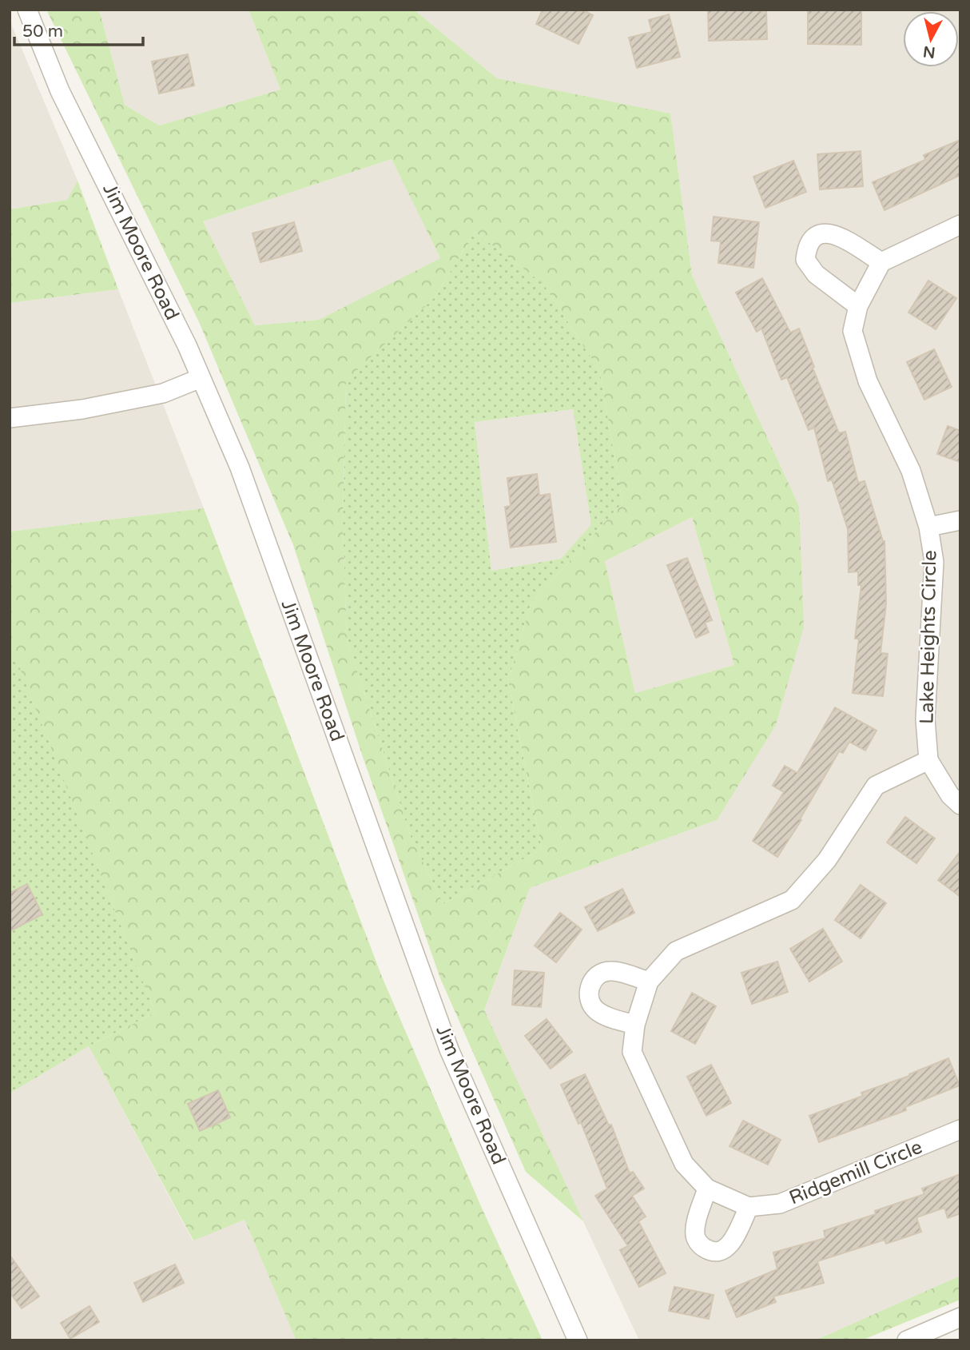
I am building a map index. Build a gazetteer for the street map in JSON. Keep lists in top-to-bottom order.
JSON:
{
  "streets": {
    "street": ["Jim Moore Road", "Lake Heights Circle", "Ridgemill Circle"]
  },
  "crossings": [
    ["Lake Heights Circle", "Ridgemill Circle"]
  ],
  "scale_bar": "50 m",
  "north": "bottom"
}
